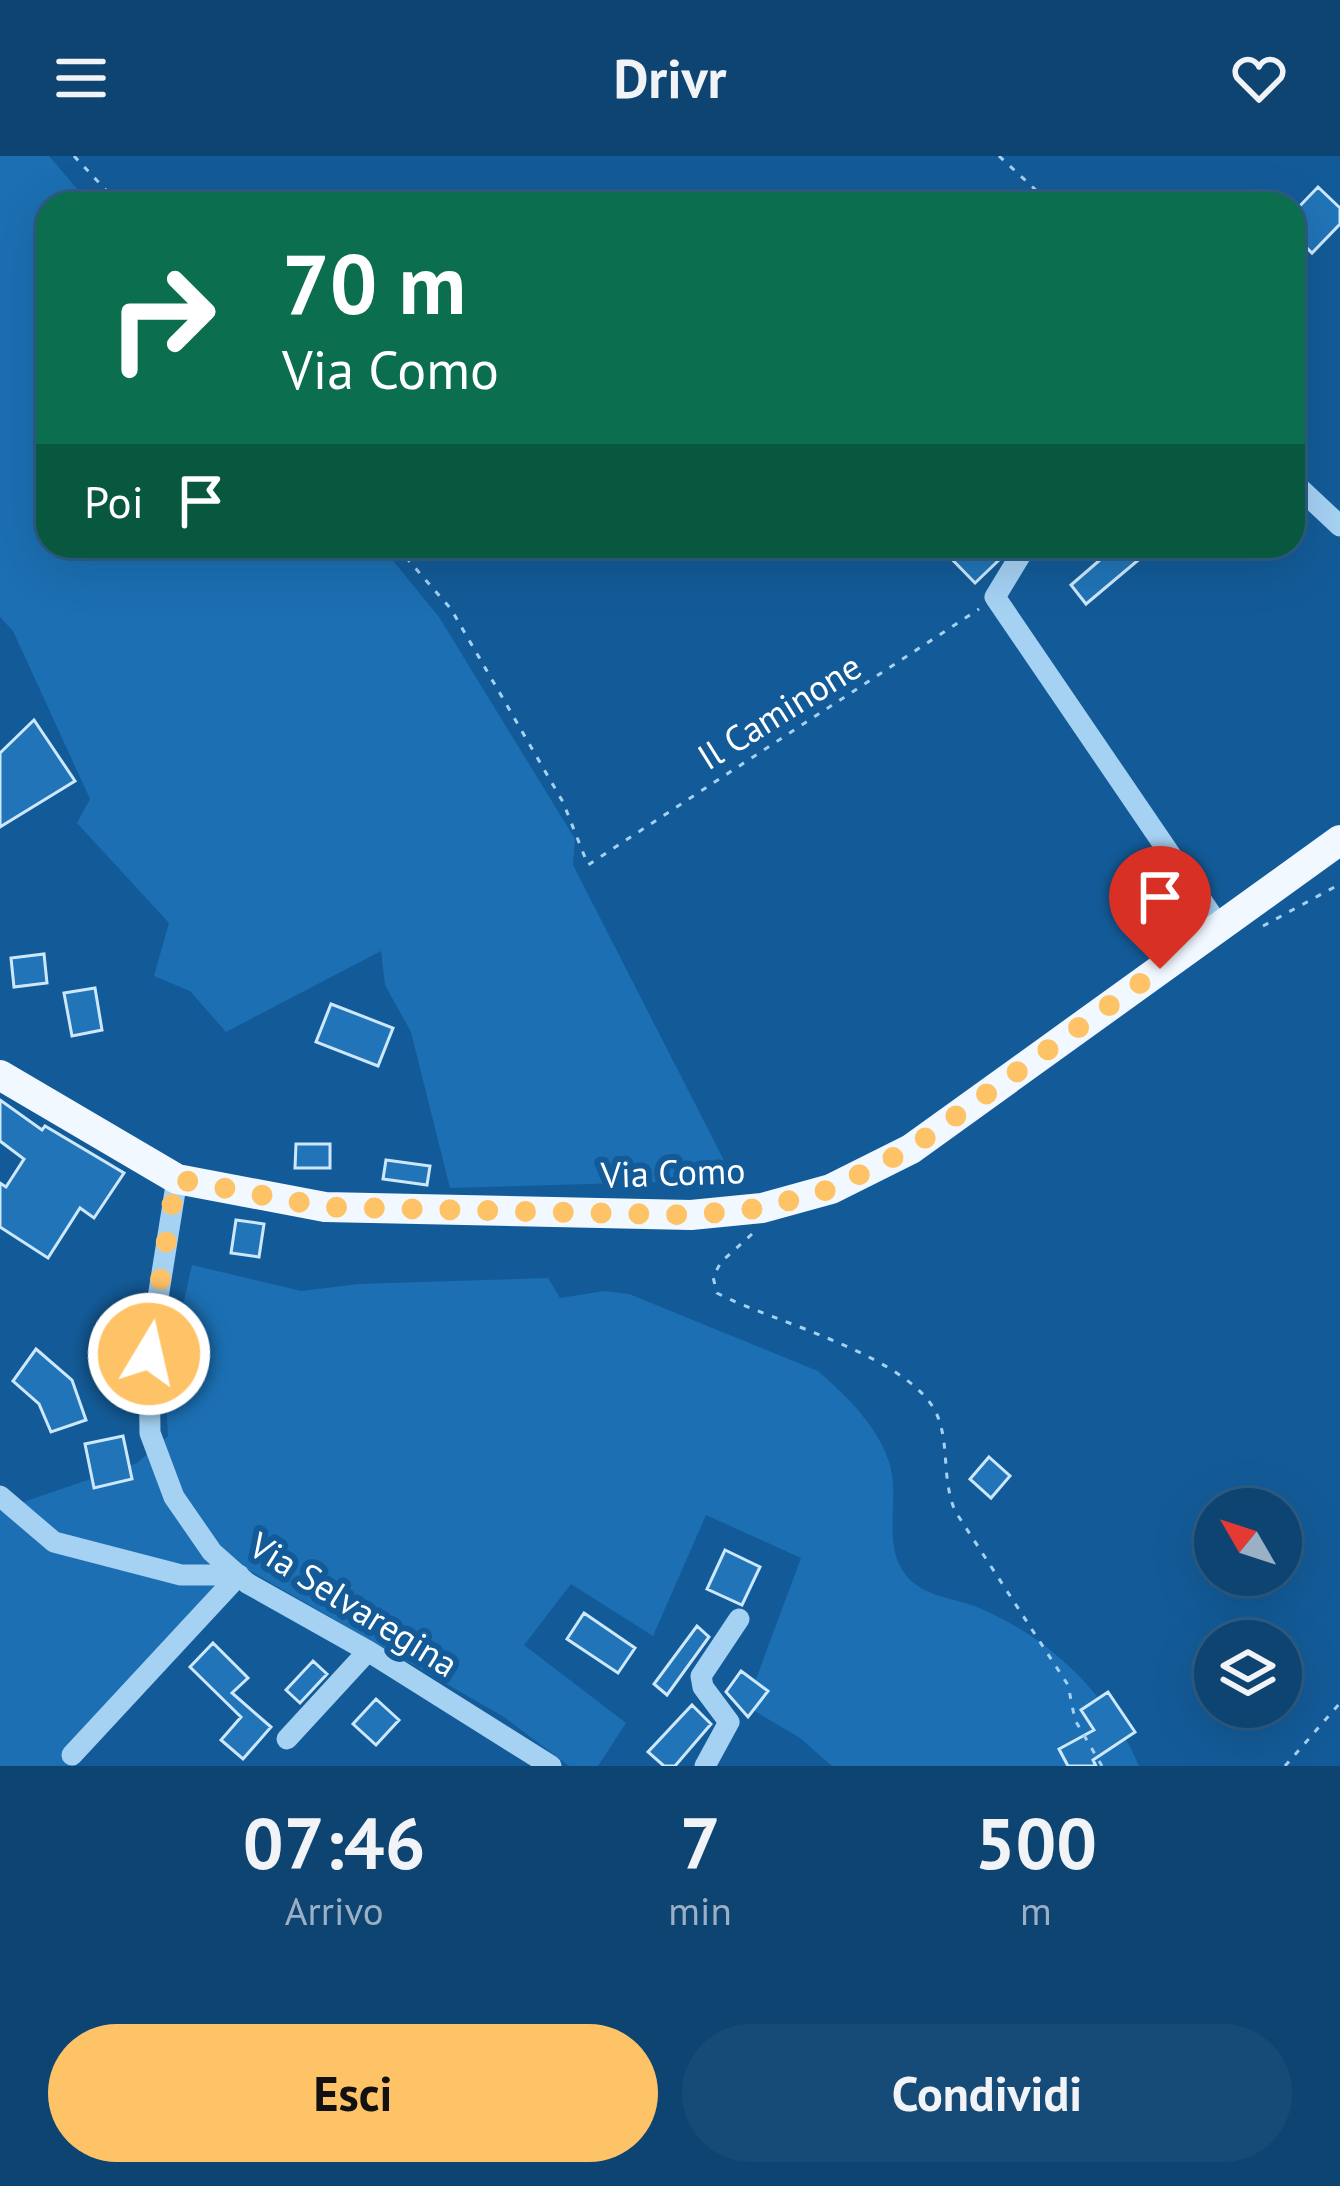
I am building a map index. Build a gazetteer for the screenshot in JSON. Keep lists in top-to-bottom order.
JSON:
{
  "streets": {
    "main road": ["Via Como"],
    "street": ["Via Selvaregina"],
    "path": ["Il Caminone"]
  },
  "crossings": [
    ["Via Como", "Via Selvaregina"]
  ],
  "north": "top left",
  "page": {
    "header": "Drivr",
    "turn": ["70 m", "Via Como"],
    "then": "Poi",
    "eta": [
      "07:46",
      "Arrivo",
      "7",
      "min",
      "500",
      "m"
    ],
    "buttons": ["Esci", "Condividi"]
  }
}
